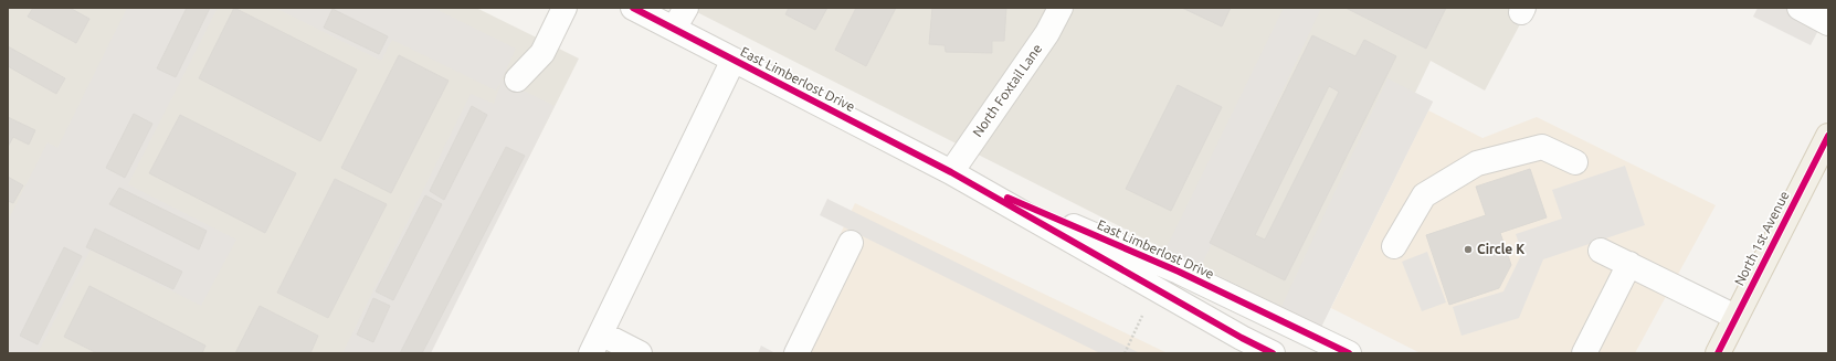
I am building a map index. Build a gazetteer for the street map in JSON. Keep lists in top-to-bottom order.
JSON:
{
  "streets": {
    "main road": ["North 1st Avenue"],
    "street": ["East Limberlost Drive", "North Foxtail Lane"]
  },
  "crossings": [
    ["East Limberlost Drive", "North Foxtail Lane"]
  ],
  "places": ["Circle K"]
}
